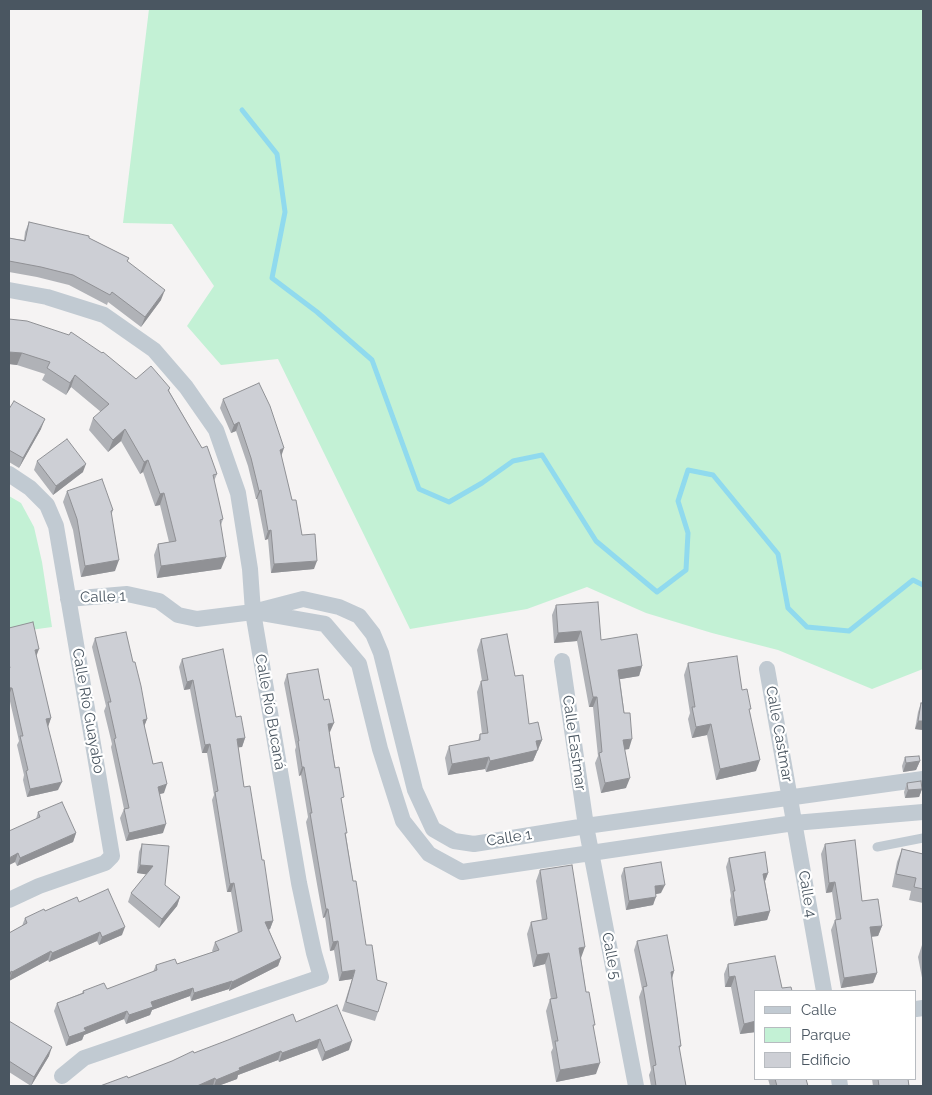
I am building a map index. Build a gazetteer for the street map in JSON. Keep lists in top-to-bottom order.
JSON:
{
  "streets": {
    "street": [
      "Calle 1",
      "Calle Río Guayabo",
      "Calle Río Bucaná",
      "Calle Castmar",
      "Calle Eastmar",
      "Calle 4",
      "Calle 5"
    ]
  },
  "crossings": [
    ["Calle 1", "Calle Río Guayabo"],
    ["Calle 1", "Calle Río Bucaná"],
    ["Calle 1", "Calle Castmar"],
    ["Calle 1", "Calle Eastmar"],
    ["Calle 1", "Calle 4"],
    ["Calle 1", "Calle 5"],
    ["Calle Castmar", "Calle 4"],
    ["Calle Eastmar", "Calle 5"]
  ],
  "legend": ["Calle", "Parque", "Edificio"]
}
